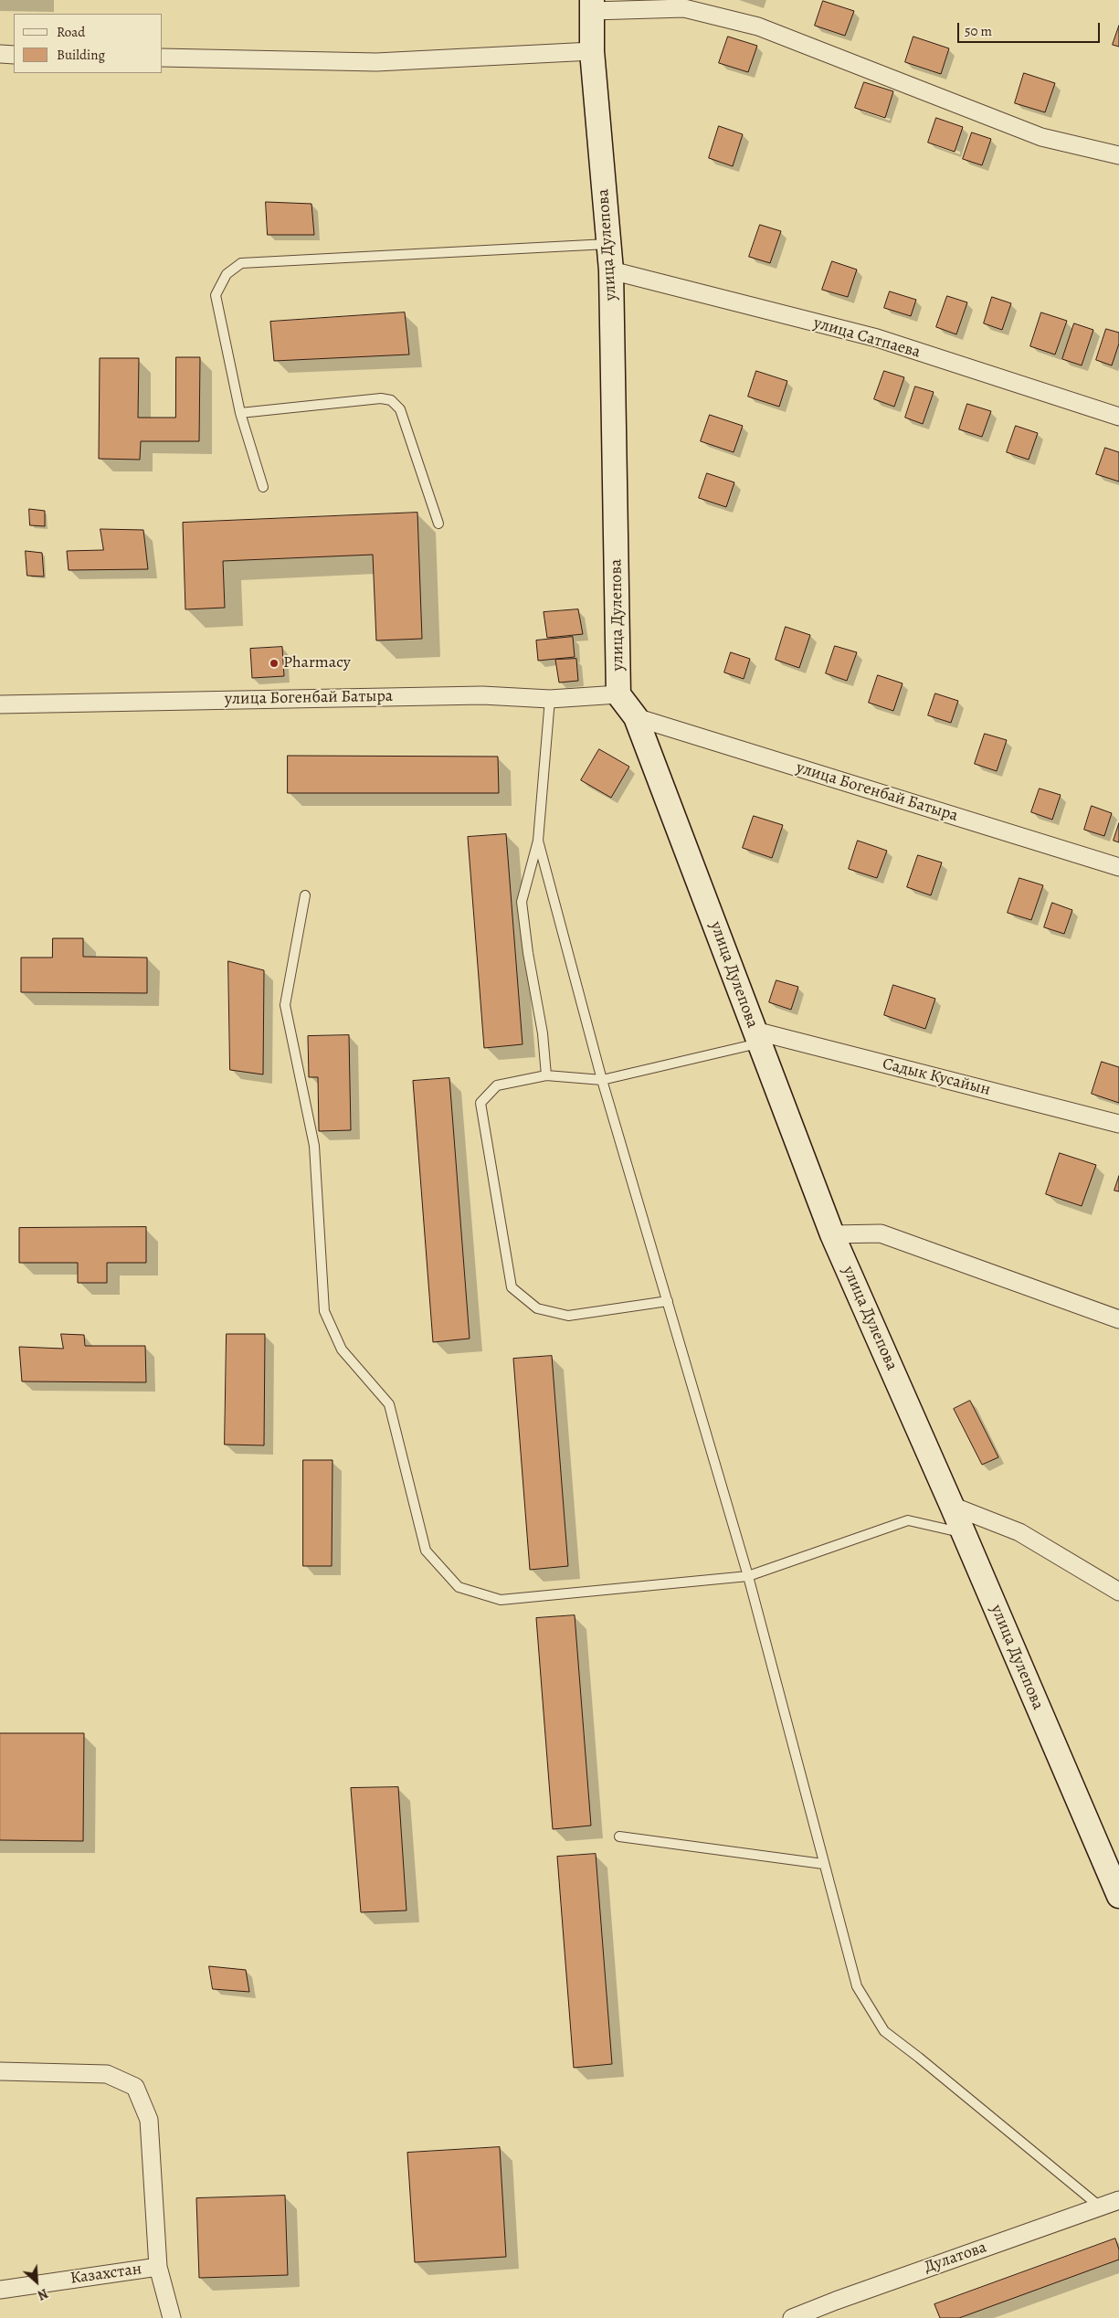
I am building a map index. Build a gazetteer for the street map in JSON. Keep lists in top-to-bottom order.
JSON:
{
  "streets": {
    "street": [
      "улица Дулепова",
      "улица Сатпаева",
      "улица Богенбай Батыра",
      "Садык Кусайын",
      "Дулатова",
      "Казахстан"
    ]
  },
  "crossings": [
    ["улица Дулепова", "улица Сатпаева"],
    ["улица Дулепова", "улица Богенбай Батыра"],
    ["улица Дулепова", "Садык Кусайын"]
  ],
  "places": ["Pharmacy"],
  "legend": ["Road", "Building"],
  "scale_bar": "50 m",
  "north": "bottom right"
}
